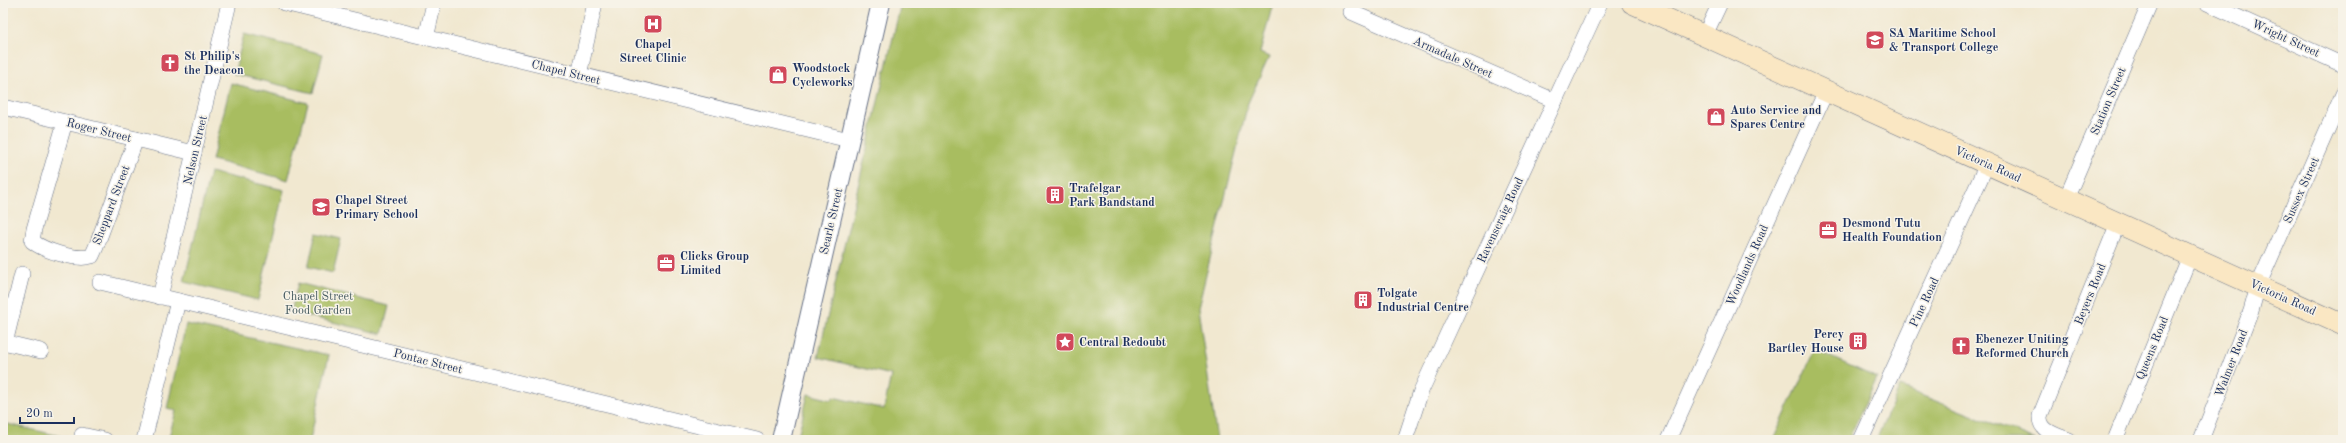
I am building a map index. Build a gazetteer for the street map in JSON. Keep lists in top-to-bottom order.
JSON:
{
  "streets": {
    "main road": ["Victoria Road"],
    "street": [
      "Wright Street",
      "Armadale Street",
      "Chapel Street",
      "Station Street",
      "Roger Street",
      "Nelson Street",
      "Sussex Street",
      "Sheppard Street",
      "Ravenscraig Road",
      "Searle Street",
      "Woodlands Road",
      "Beyers Road",
      "Pine Road",
      "Queens Road",
      "Pontac Street",
      "Walmer Road"
    ]
  },
  "crossings": [
    ["Armadale Street", "Ravenscraig Road"],
    ["Chapel Street", "Searle Street"],
    ["Station Street", "Victoria Road"],
    ["Roger Street", "Nelson Street"],
    ["Roger Street", "Sheppard Street"],
    ["Nelson Street", "Pontac Street"],
    ["Victoria Road", "Sussex Street"],
    ["Victoria Road", "Woodlands Road"],
    ["Victoria Road", "Beyers Road"],
    ["Victoria Road", "Pine Road"],
    ["Victoria Road", "Queens Road"],
    ["Victoria Road", "Walmer Road"],
    ["Sussex Street", "Walmer Road"]
  ],
  "parks": ["Chapel Street Food Garden"],
  "places": {
    "hospital": ["Chapel Street Clinic"],
    "school or university": ["SA Maritime School & Transport College", "Chapel Street Primary School"],
    "church": ["St Philip's the Deacon", "Ebenezer Uniting Reformed Church"],
    "shop": ["Woodstock Cycleworks", "Auto Service and Spares Centre"],
    "building": ["Trafelgar Park Bandstand", "Tolgate Industrial Centre", "Percy Bartley House"],
    "office": ["Desmond Tutu Health Foundation", "Clicks Group Limited"],
    "place": ["Central Redoubt"]
  },
  "scale_bar": "20 m"
}
